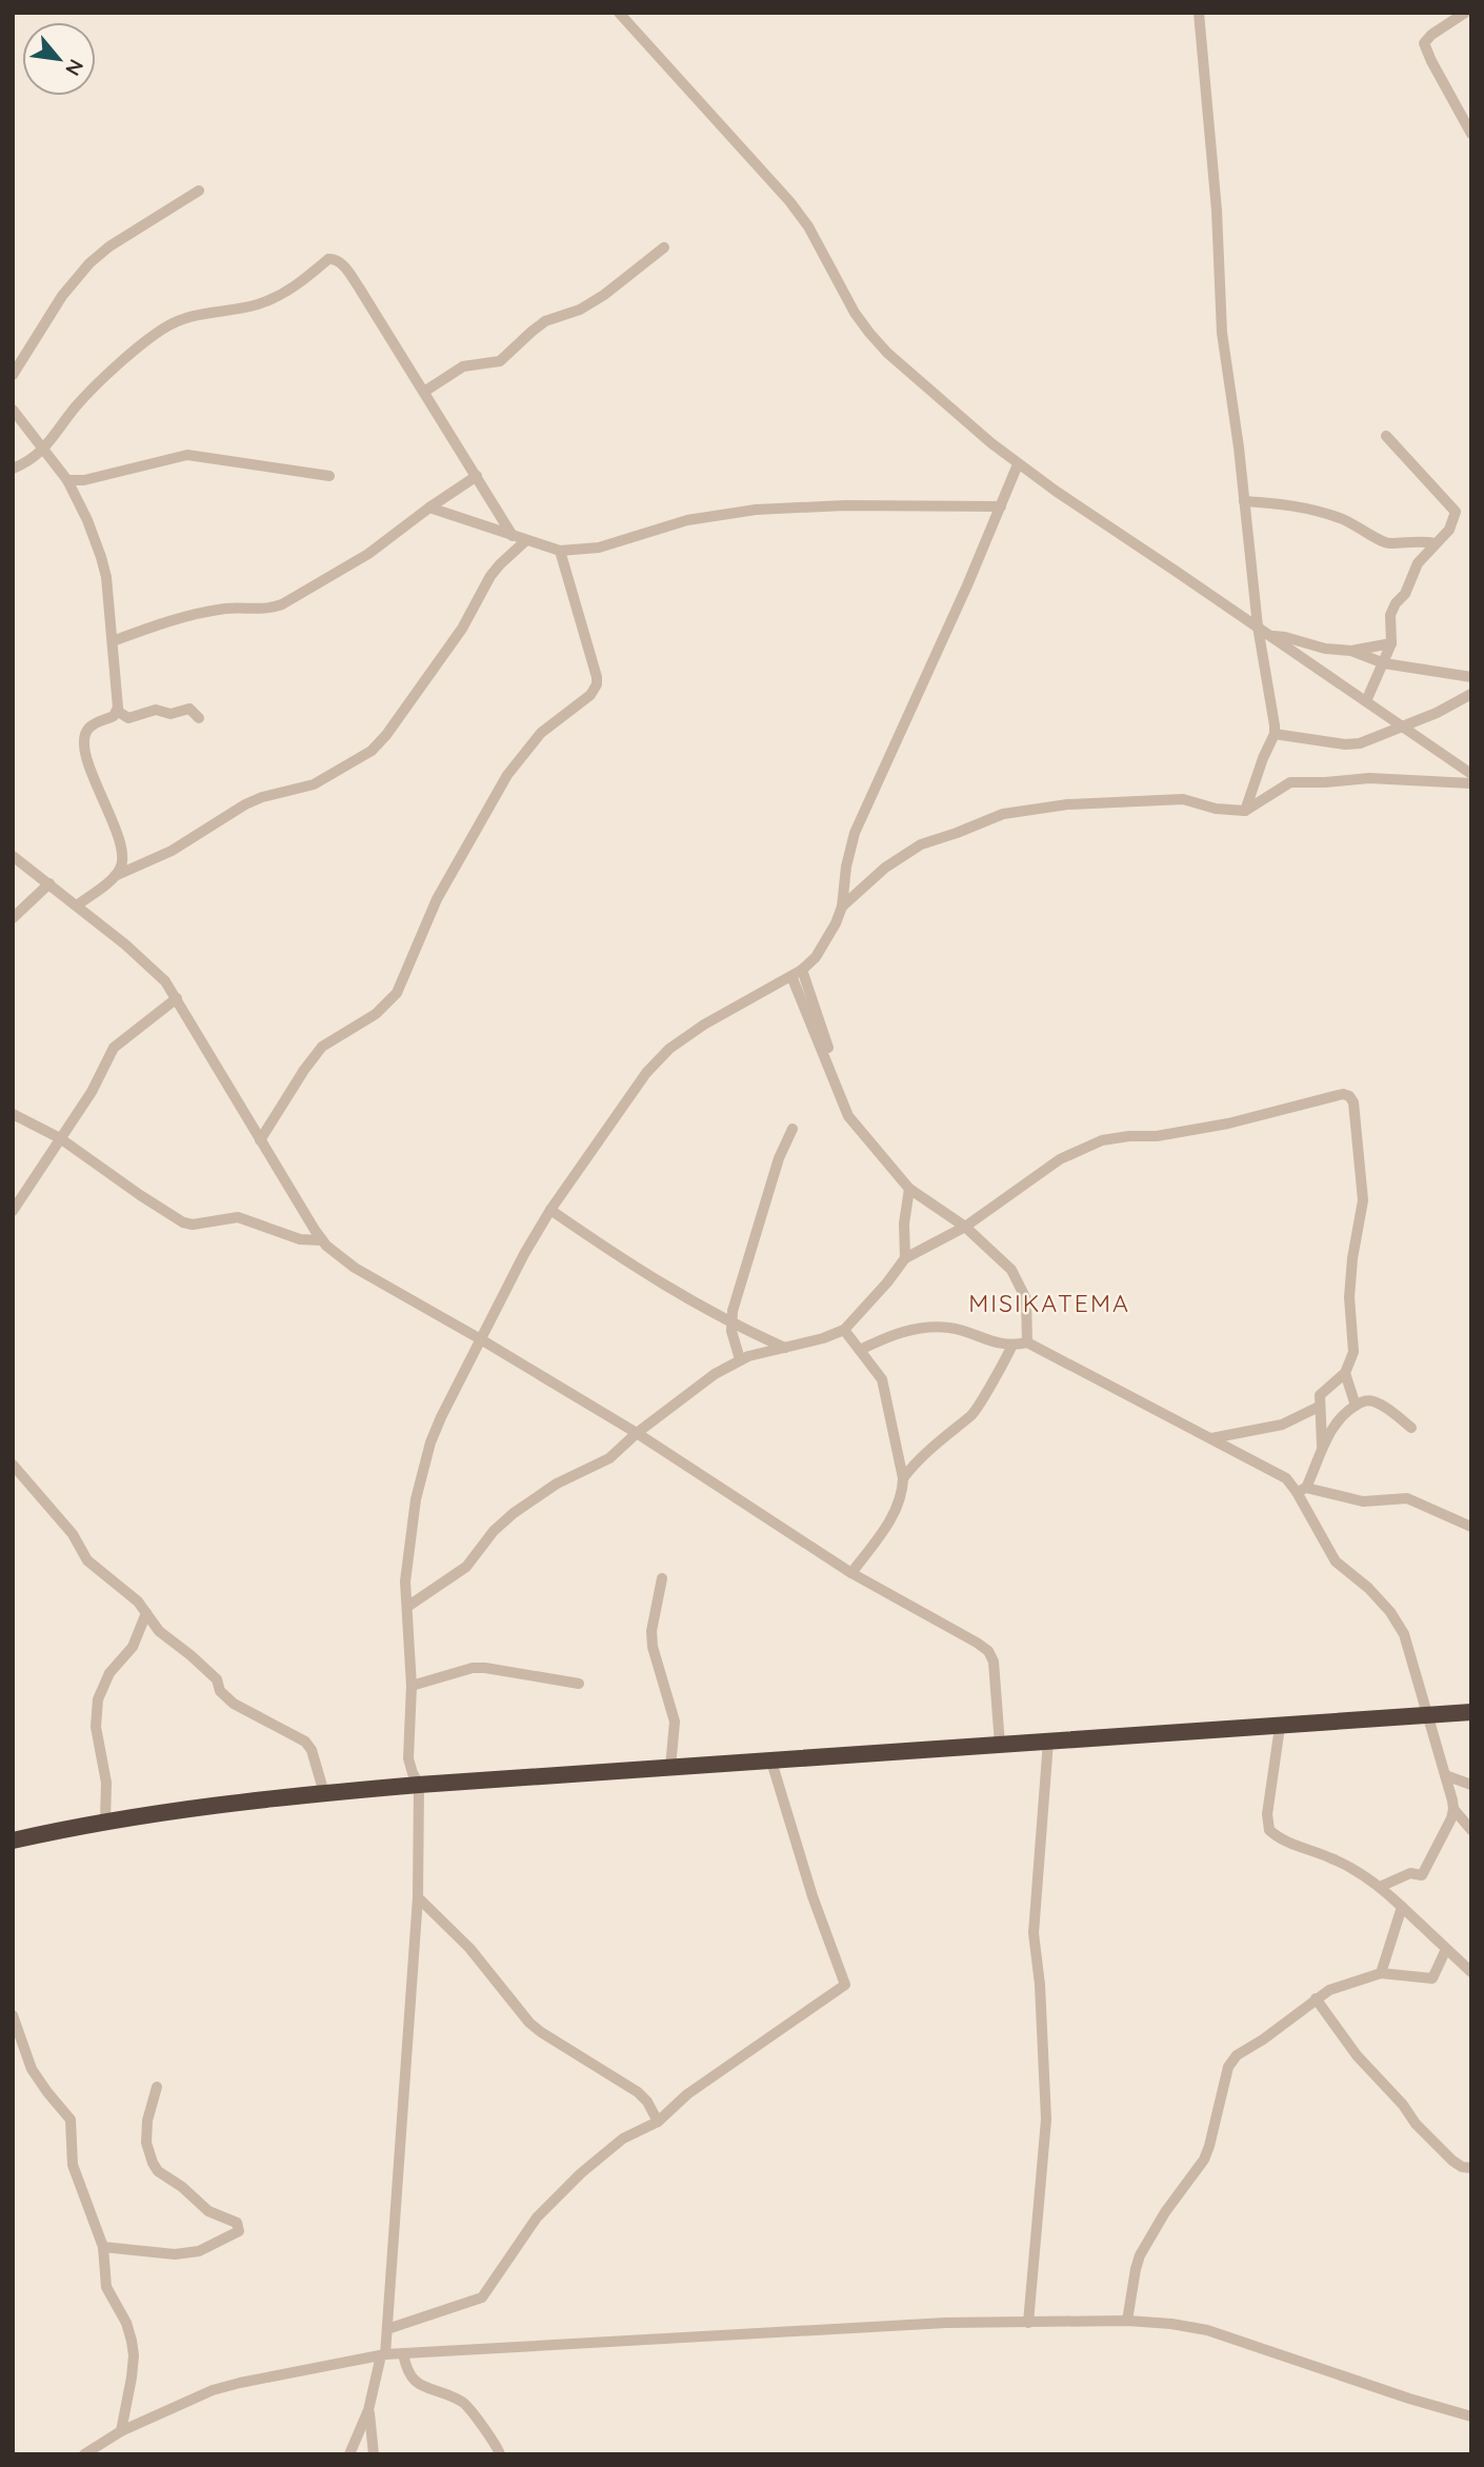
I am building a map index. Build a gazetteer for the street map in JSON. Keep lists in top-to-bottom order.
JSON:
{
  "districts": ["MISIKATEMA"],
  "north": "bottom right"
}
